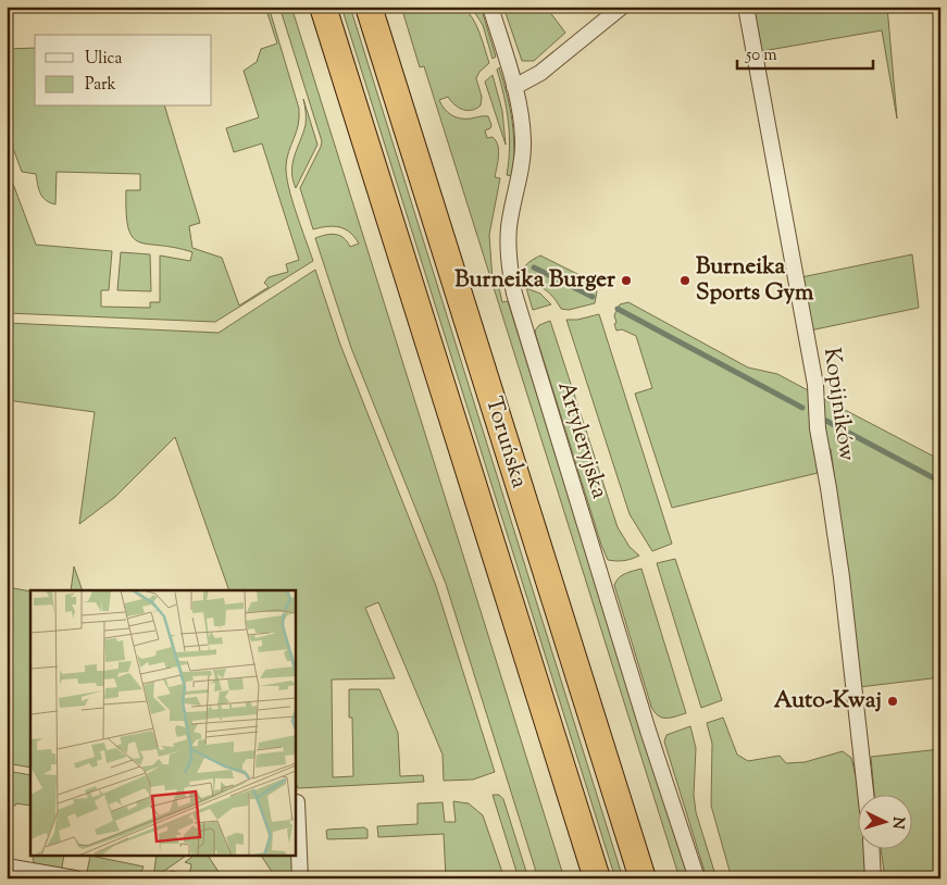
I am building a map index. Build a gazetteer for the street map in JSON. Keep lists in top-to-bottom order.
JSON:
{
  "streets": {
    "highway": ["Toruńska"],
    "street": ["Kopijników", "Artyleryjska"]
  },
  "places": ["Burneika Burger", "Burneika Sports Gym", "Auto-Kwaj"],
  "legend": ["Ulica", "Park"],
  "scale_bar": "50 m",
  "north": "right"
}
